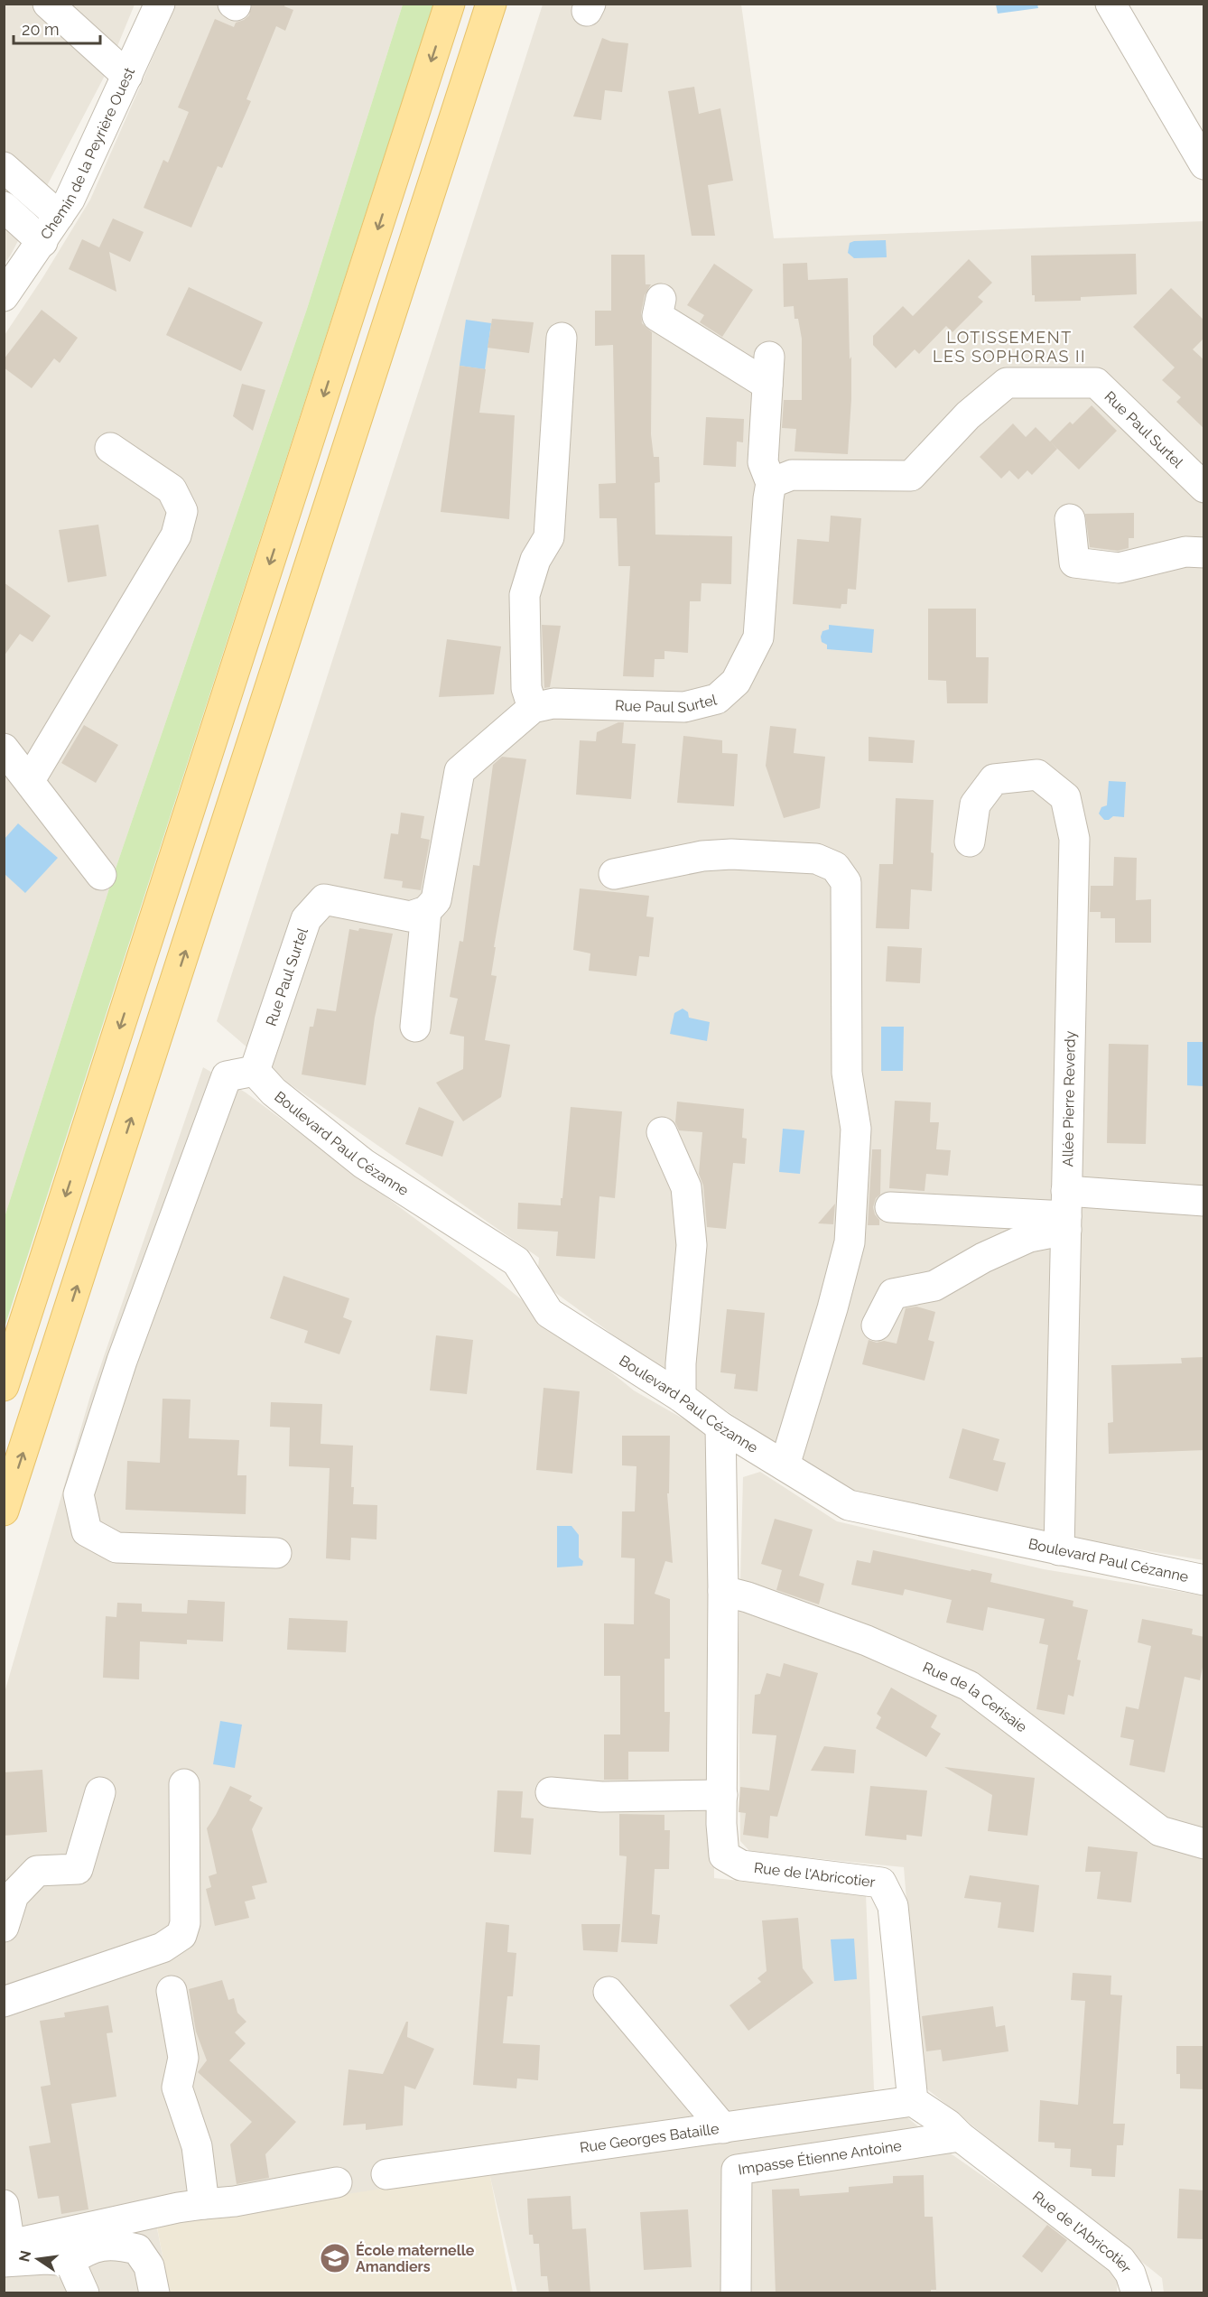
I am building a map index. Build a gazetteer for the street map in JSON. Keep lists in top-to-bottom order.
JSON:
{
  "streets": {
    "street": [
      "Chemin de la Peyrière Ouest",
      "Rue Paul Surtel",
      "Allée Pierre Reverdy",
      "Boulevard Paul Cézanne",
      "Rue de la Cerisaie",
      "Rue de l'Abricotier",
      "Rue Georges Bataille",
      "Impasse Étienne Antoine"
    ]
  },
  "crossings": [
    ["Rue Paul Surtel", "Boulevard Paul Cézanne"],
    ["Allée Pierre Reverdy", "Boulevard Paul Cézanne"],
    ["Boulevard Paul Cézanne", "Rue de l'Abricotier"],
    ["Rue de la Cerisaie", "Rue de l'Abricotier"],
    ["Rue de l'Abricotier", "Rue Georges Bataille"],
    ["Rue de l'Abricotier", "Impasse Étienne Antoine"]
  ],
  "districts": ["LOTISSEMENT LES SOPHORAS II"],
  "places": {
    "school or university": ["École maternelle Amandiers"]
  },
  "scale_bar": "20 m",
  "north": "left"
}
